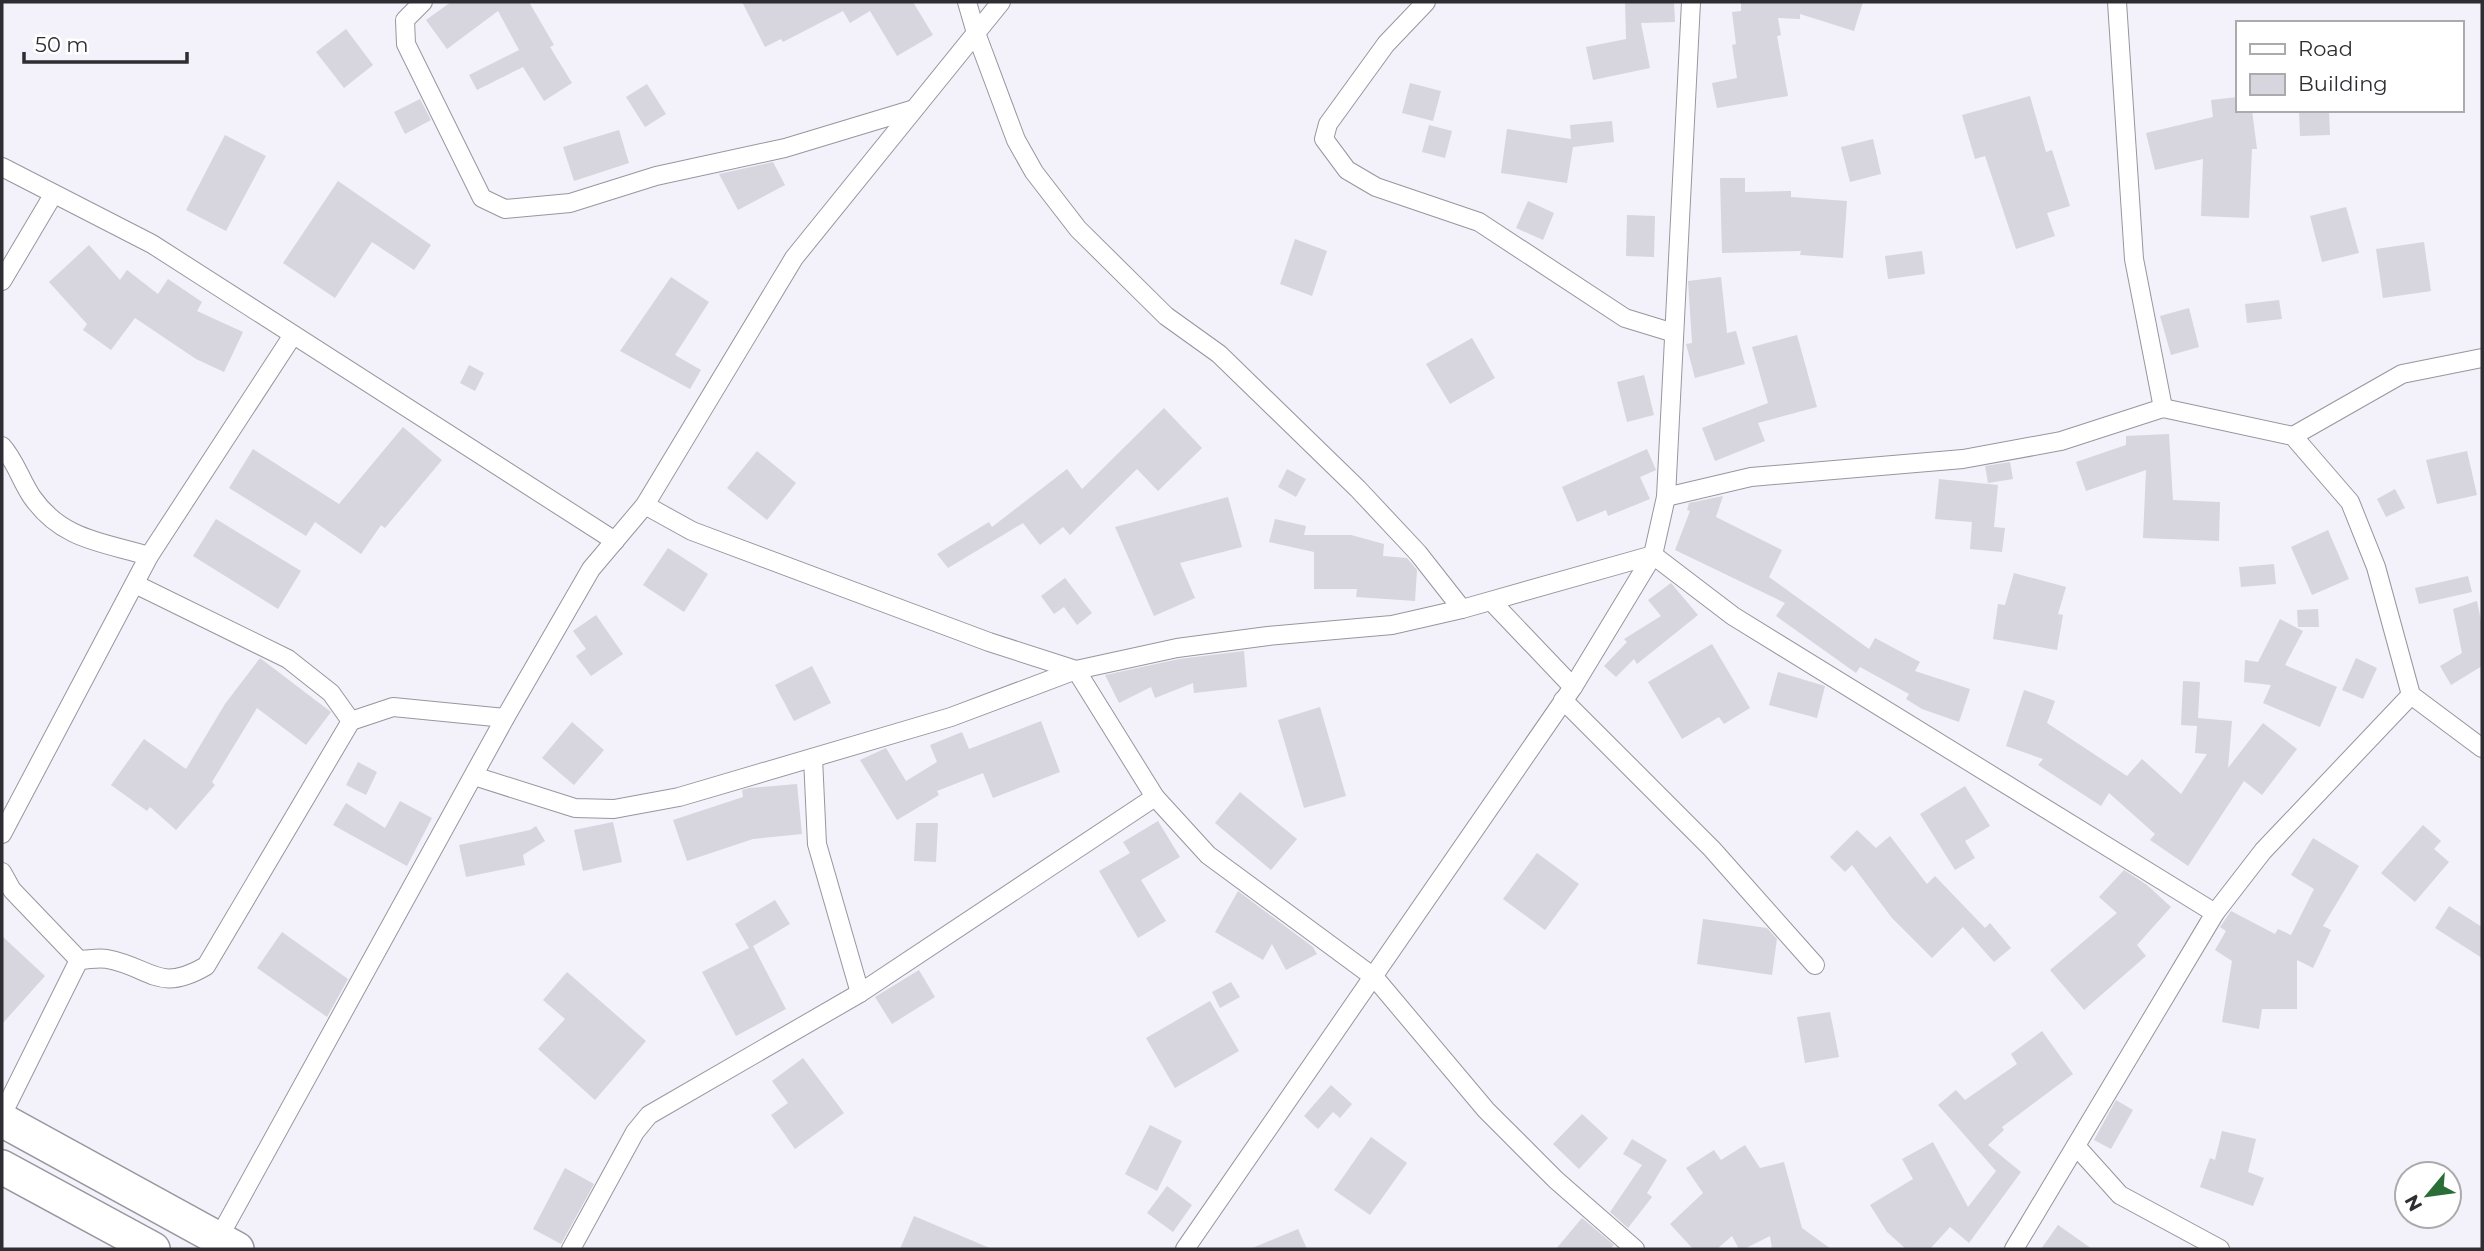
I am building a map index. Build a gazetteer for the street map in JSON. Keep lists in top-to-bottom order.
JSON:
{
  "legend": ["Road", "Building"],
  "scale_bar": "50 m",
  "north": "bottom left"
}
